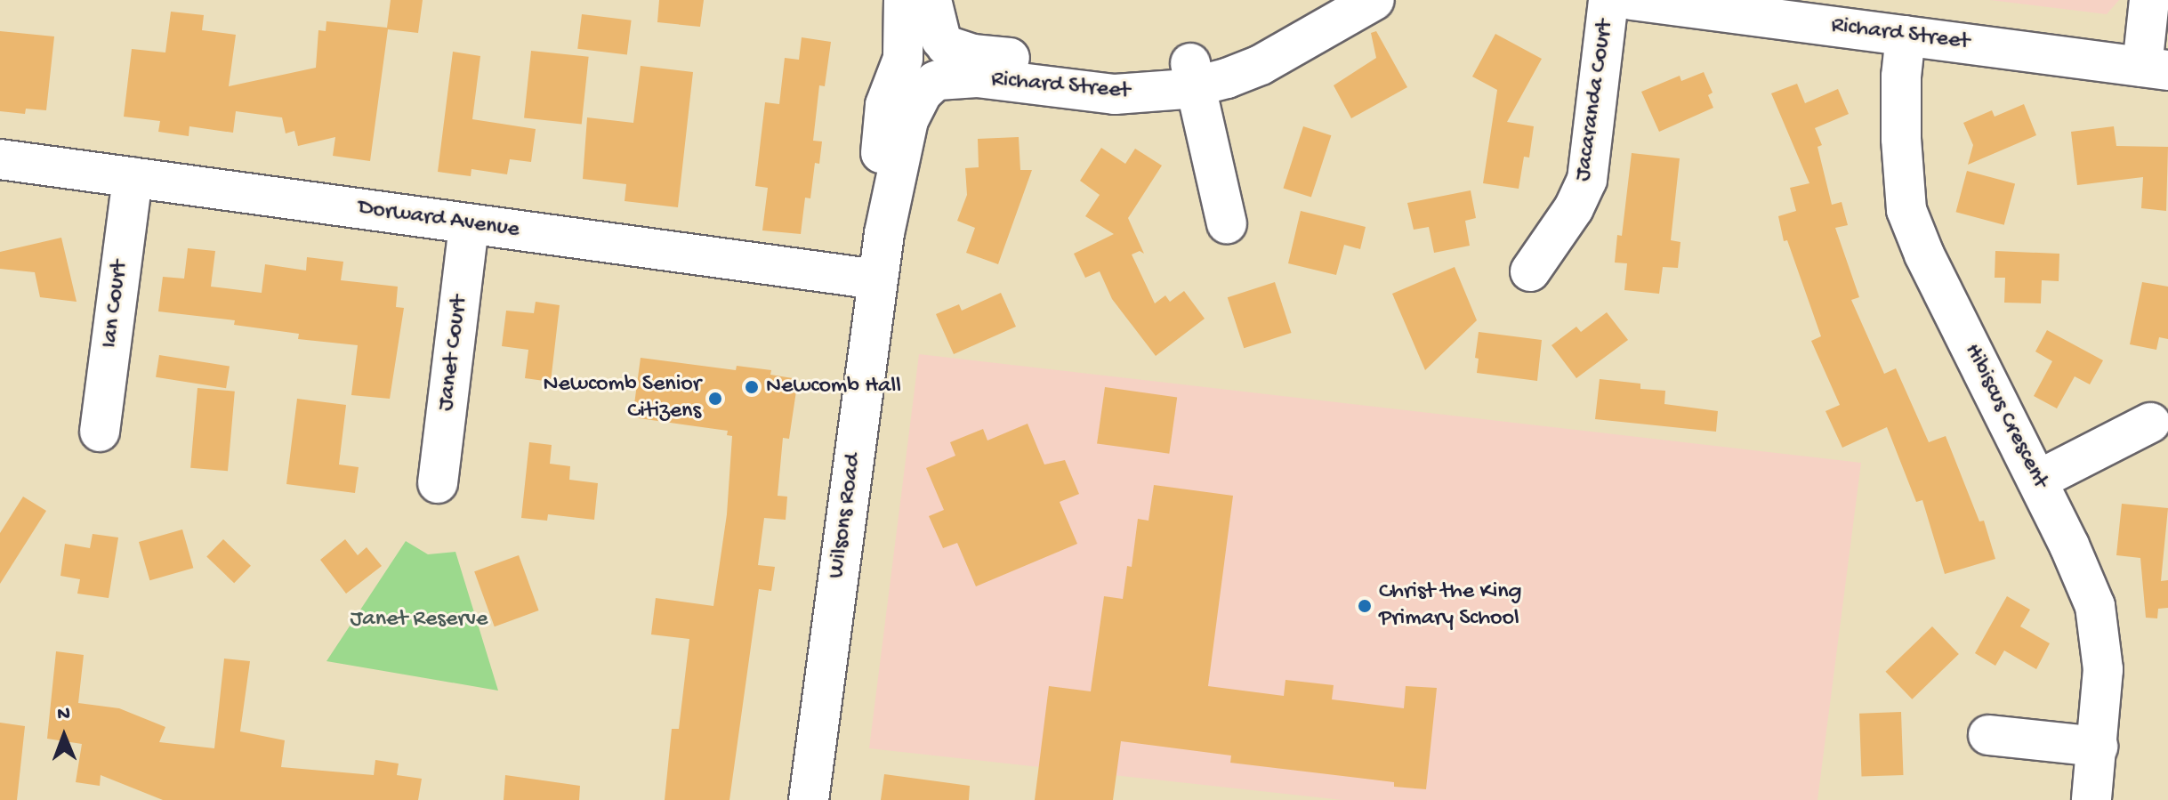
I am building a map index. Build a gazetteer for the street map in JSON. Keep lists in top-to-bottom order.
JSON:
{
  "streets": {
    "street": [
      "Richard Street",
      "Jacaranda Court",
      "Dorward Avenue",
      "Ian Court",
      "Janet Court",
      "Hibiscus Crescent",
      "Wilsons Road"
    ]
  },
  "crossings": [
    ["Richard Street", "Hibiscus Crescent"],
    ["Richard Street", "Wilsons Road"],
    ["Dorward Avenue", "Ian Court"],
    ["Dorward Avenue", "Janet Court"],
    ["Dorward Avenue", "Wilsons Road"]
  ],
  "parks": ["Janet Reserve"],
  "places": ["Newcomb Hall", "Newcomb Senior Citizens", "Christ the King Primary School"],
  "north": "top"
}
